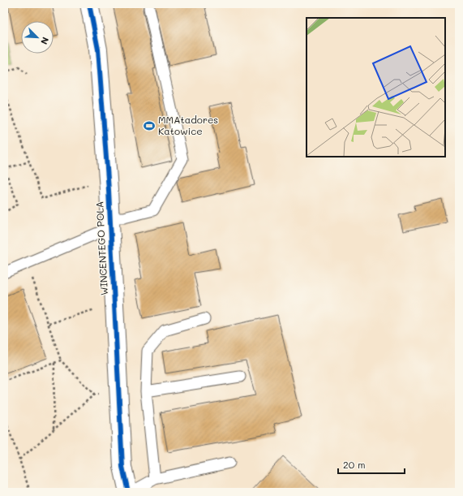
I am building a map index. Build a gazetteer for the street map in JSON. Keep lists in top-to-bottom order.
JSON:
{
  "streets": {
    "street": ["WINCENTEGO POLA"]
  },
  "places": {
    "sports": ["MMAtadores Katowice"]
  },
  "scale_bar": "20 m",
  "north": "bottom right"
}
